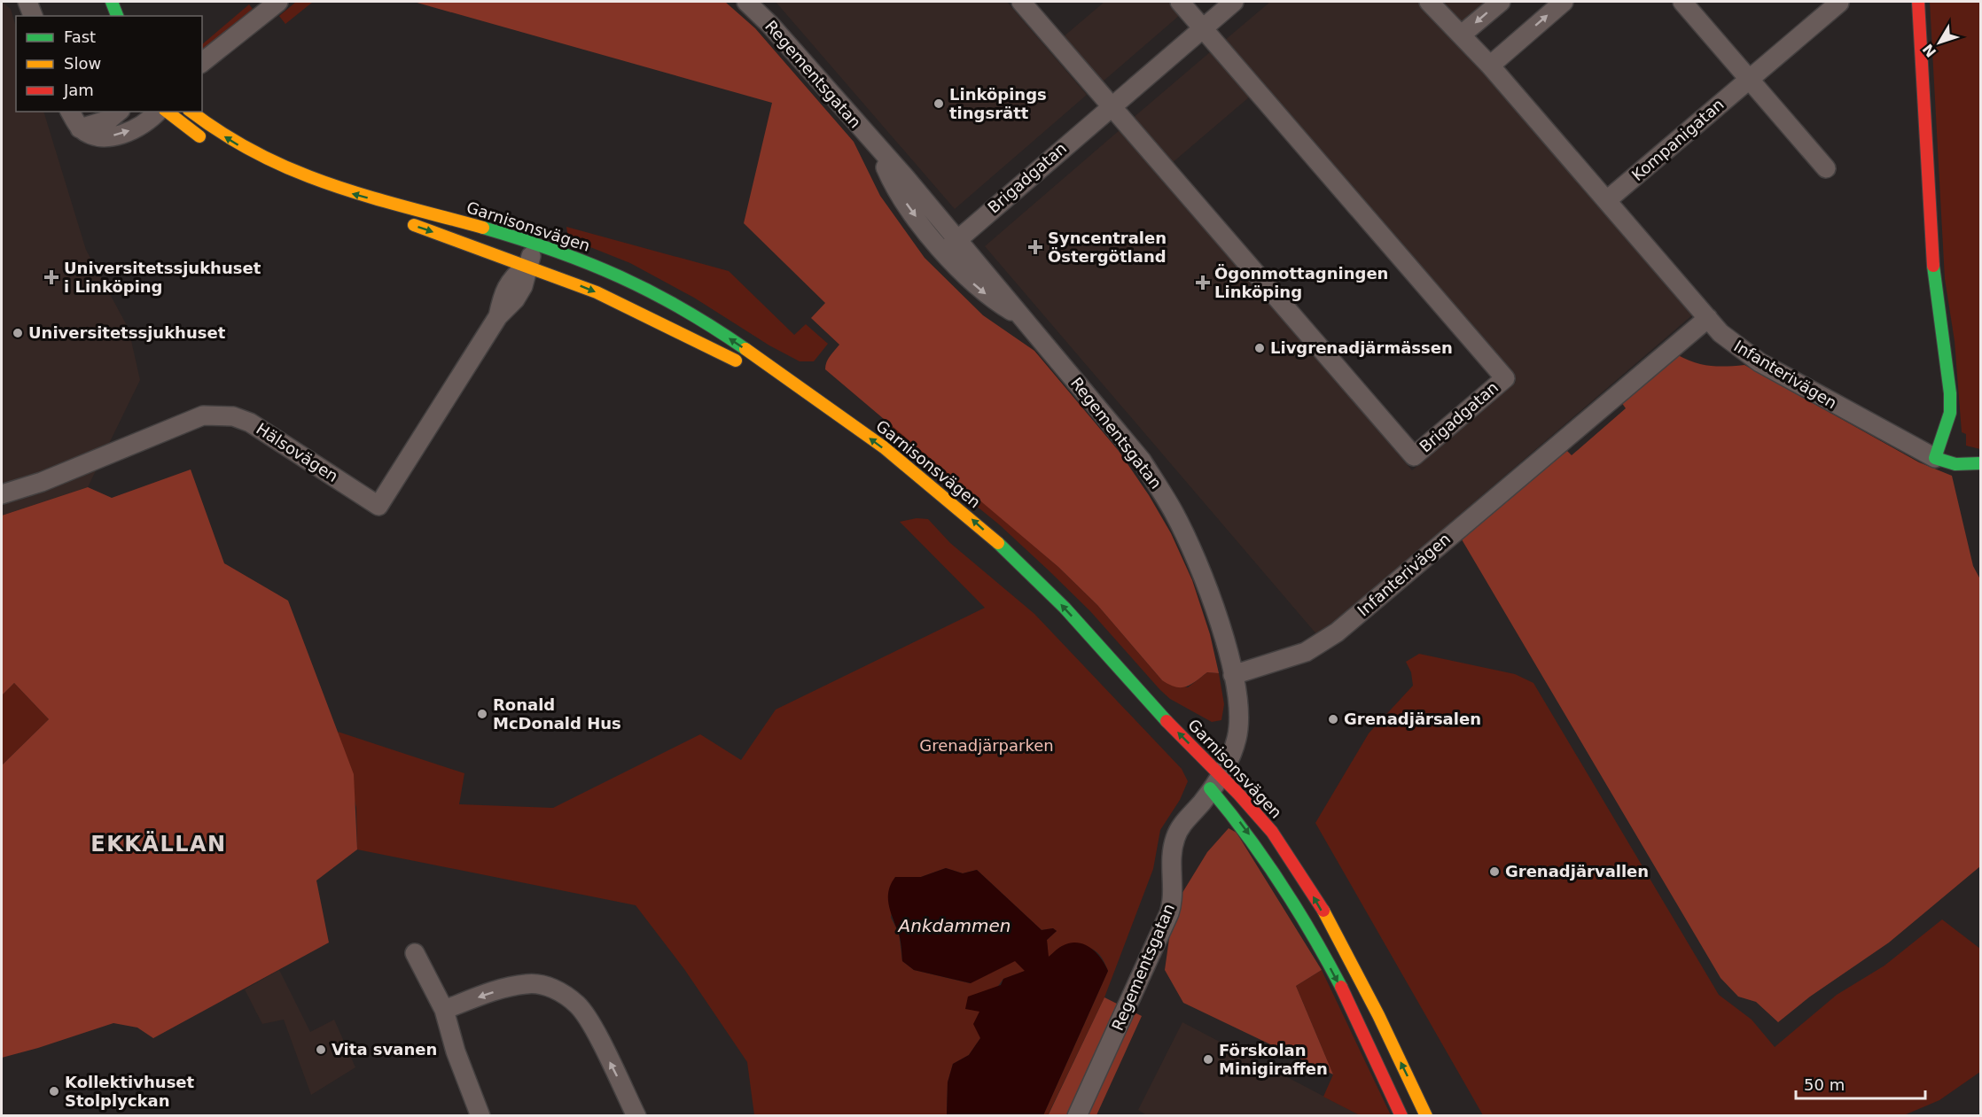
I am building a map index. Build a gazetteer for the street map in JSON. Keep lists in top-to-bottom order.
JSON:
{
  "streets": {
    "street": [
      "Regementsgatan",
      "Kompanigatan",
      "Brigadgatan",
      "Garnisonsvägen",
      "Infanterivägen",
      "Hälsovägen"
    ]
  },
  "crossings": [
    ["Regementsgatan", "Brigadgatan"],
    ["Regementsgatan", "Garnisonsvägen"],
    ["Regementsgatan", "Infanterivägen"],
    ["Garnisonsvägen", "Hälsovägen"]
  ],
  "districts": ["EKKÄLLAN"],
  "water": ["Ankdammen"],
  "parks": ["Grenadjärparken"],
  "places": {
    "other": [
      "Linköpings tingsrätt",
      "Universitetssjukhuset",
      "Livgrenadjärmässen",
      "Ronald McDonald Hus",
      "Grenadjärsalen",
      "Grenadjärvallen",
      "Vita svanen",
      "Förskolan Minigiraffen",
      "Kollektivhuset Stolplyckan"
    ],
    "health": ["Syncentralen Östergötland", "Universitetssjukhuset i Linköping", "Ögonmottagningen Linköping"]
  },
  "legend": ["Fast", "Slow", "Jam"],
  "scale_bar": "50 m",
  "north": "bottom left"
}
